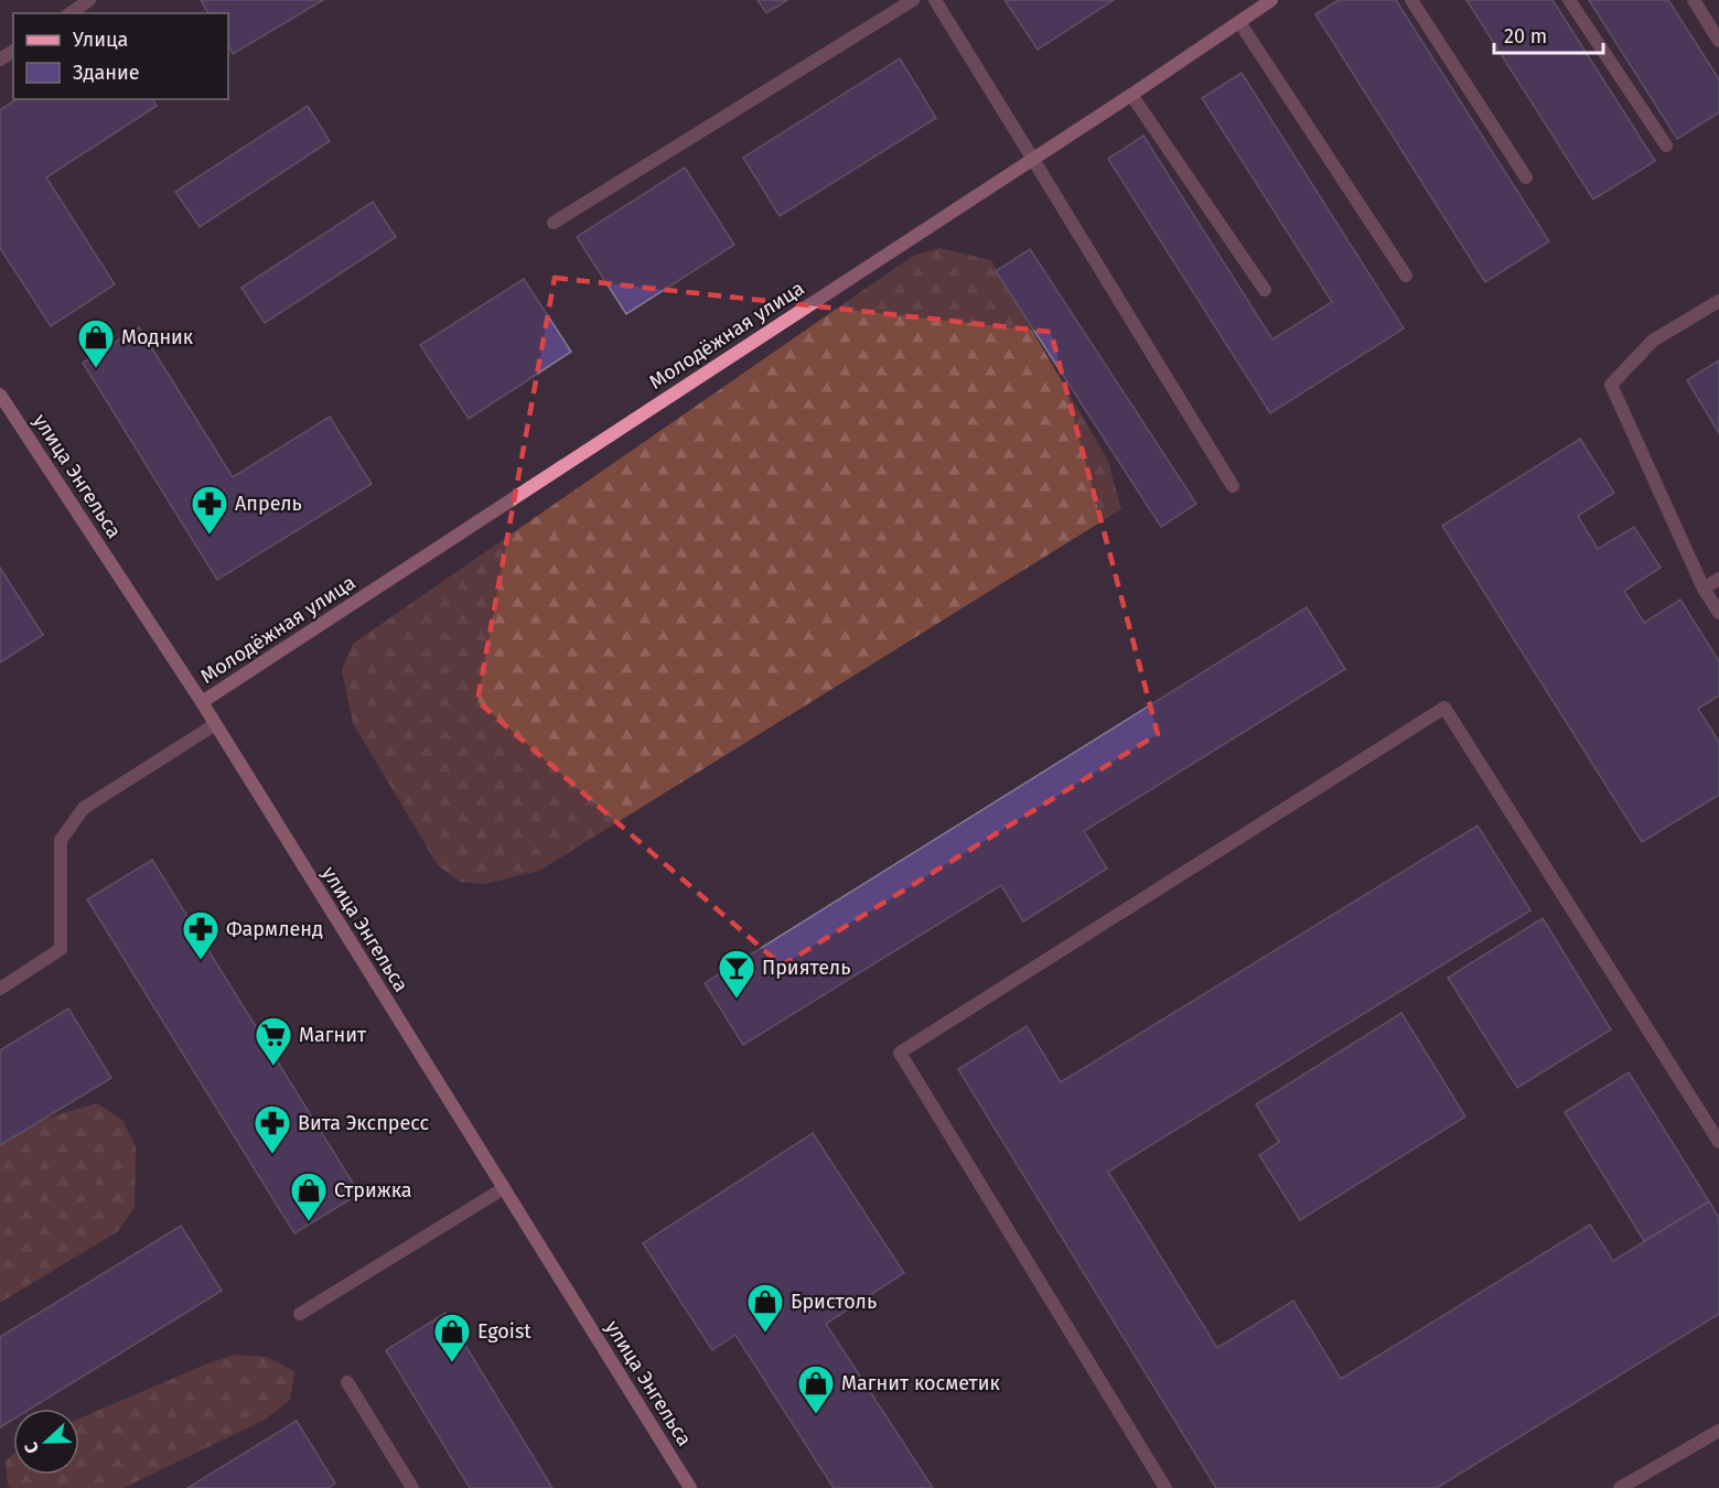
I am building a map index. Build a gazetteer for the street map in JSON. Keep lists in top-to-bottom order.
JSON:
{
  "streets": {
    "main road": ["Молодёжная улица", "улица Энгельса"]
  },
  "crossings": [
    ["Молодёжная улица", "улица Энгельса"]
  ],
  "places": {
    "shop": [
      "Модник",
      "Стрижка",
      "Бристоль",
      "Egoist",
      "Магнит косметик"
    ],
    "pharmacy": ["Апрель", "Фармленд", "Вита Экспресс"],
    "bar": ["Приятель"],
    "supermarket": ["Магнит"]
  },
  "legend": ["Улица", "Здание"],
  "scale_bar": "20 m",
  "north": "left"
}
